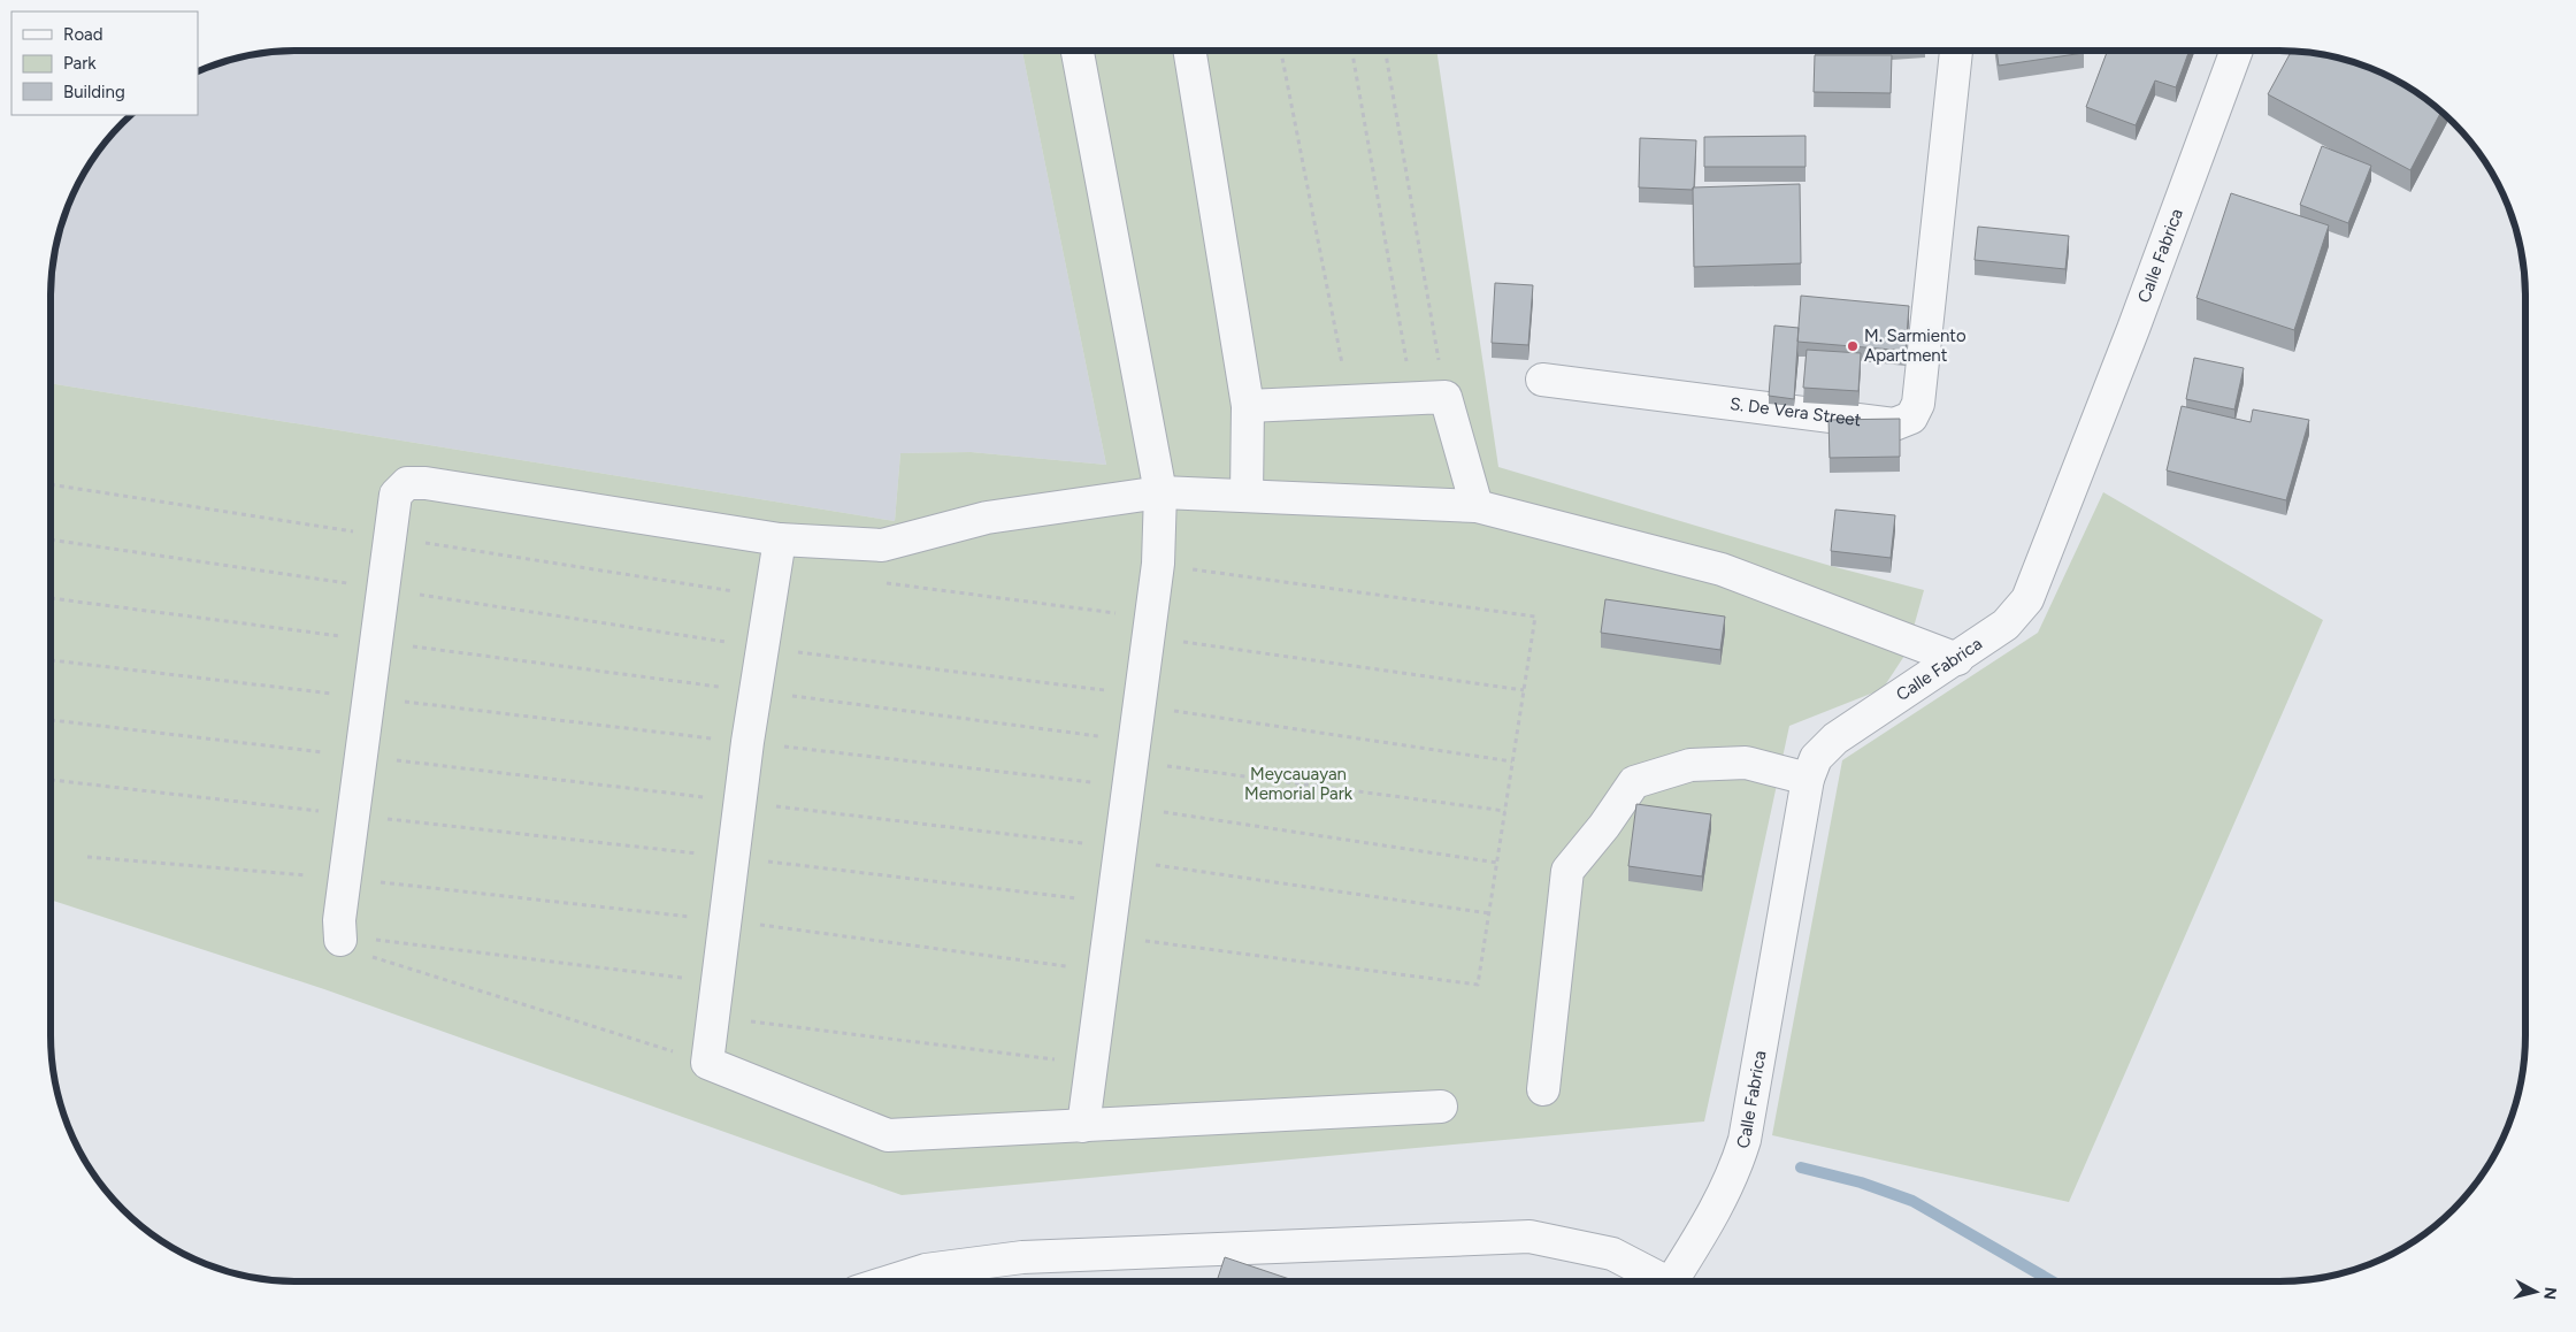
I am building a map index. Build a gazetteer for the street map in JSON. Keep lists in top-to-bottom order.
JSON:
{
  "streets": {
    "street": ["Calle Fabrica", "S. De Vera Street"]
  },
  "parks": ["Meycauayan Memorial Park"],
  "places": ["M. Sarmiento Apartment"],
  "legend": ["Road", "Park", "Building"],
  "north": "right"
}
